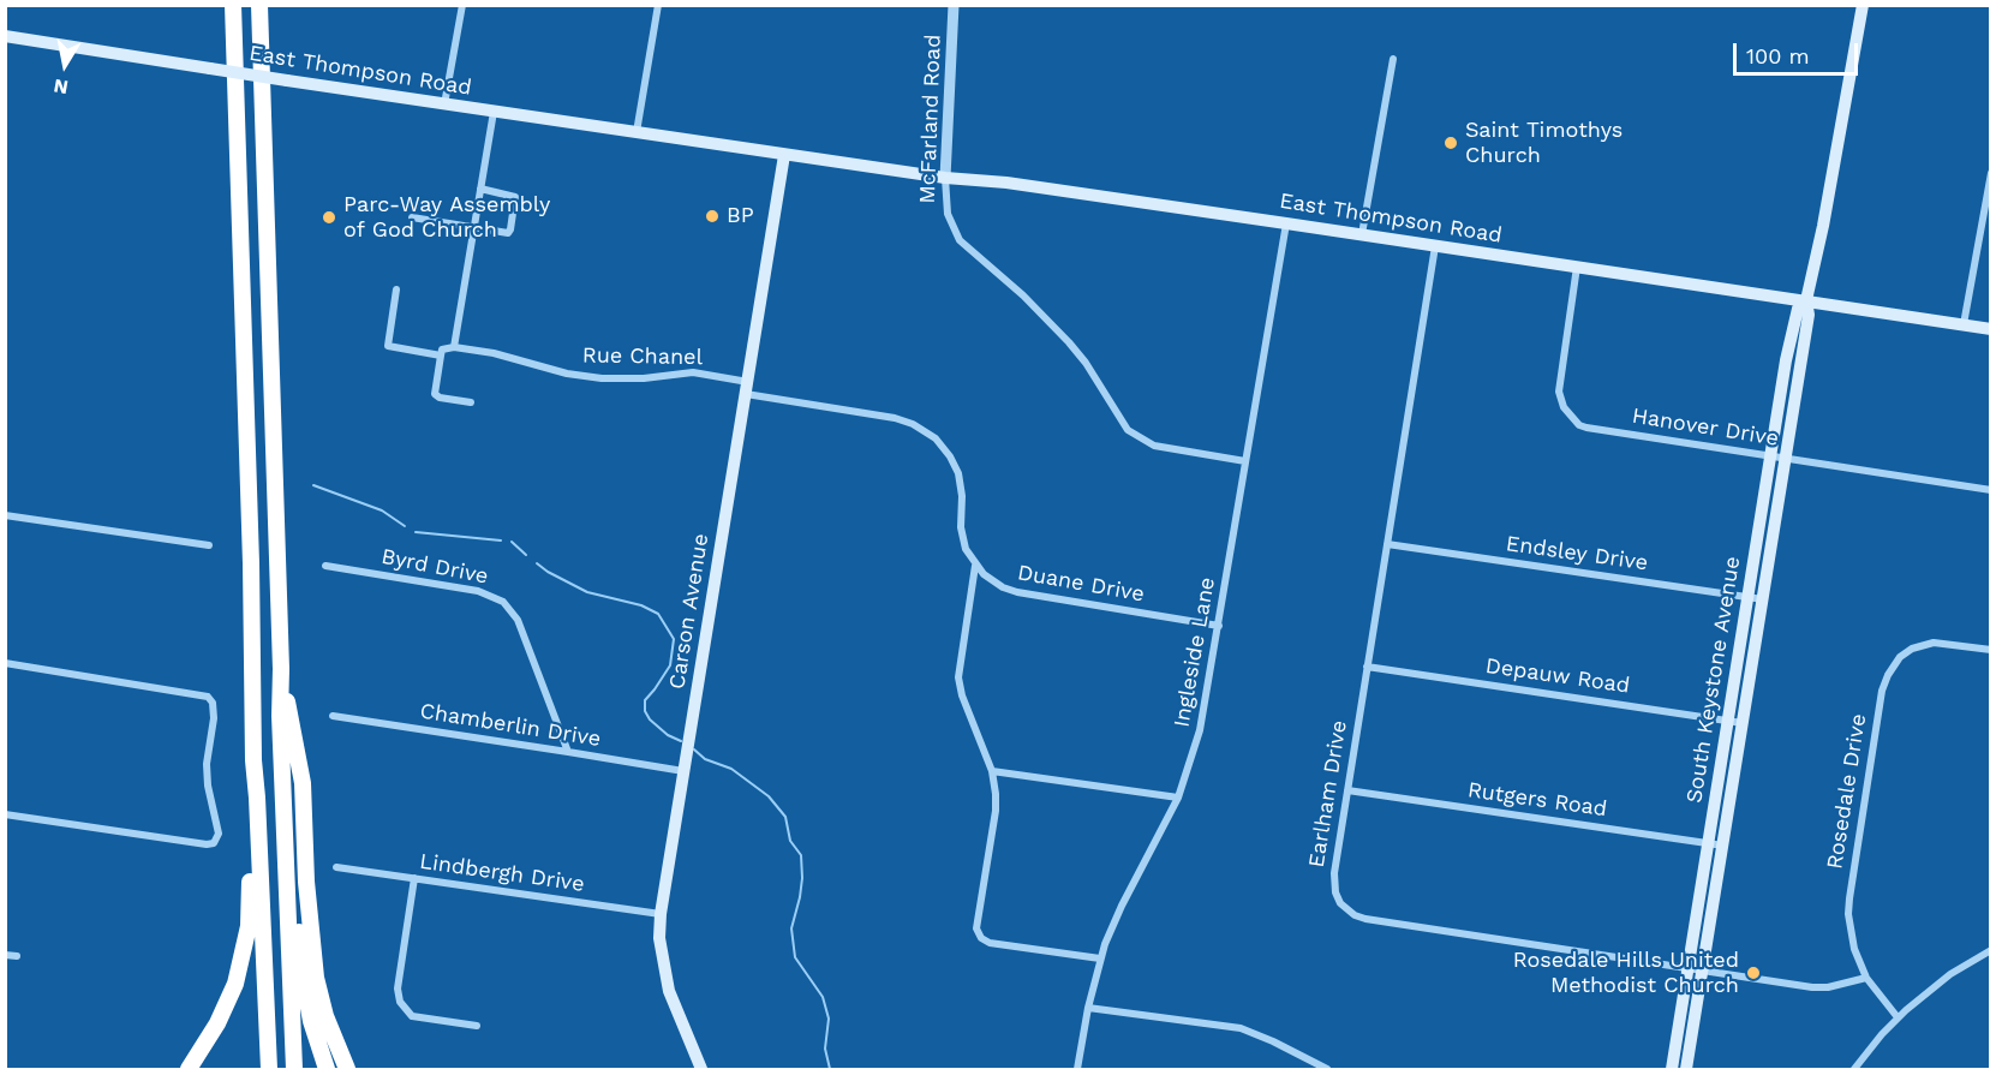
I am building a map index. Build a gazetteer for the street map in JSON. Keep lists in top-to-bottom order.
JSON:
{
  "streets": {
    "main road": ["East Thompson Road", "Carson Avenue", "South Keystone Avenue"],
    "street": [
      "McFarland Road",
      "Rue Chanel",
      "Hanover Drive",
      "Endsley Drive",
      "Byrd Drive",
      "Duane Drive",
      "Ingleside Lane",
      "Depauw Road",
      "Chamberlin Drive",
      "Rosedale Drive",
      "Earlham Drive",
      "Rutgers Road",
      "Lindbergh Drive"
    ]
  },
  "crossings": [
    ["East Thompson Road", "McFarland Road"],
    ["East Thompson Road", "Hanover Drive"],
    ["East Thompson Road", "Carson Avenue"],
    ["East Thompson Road", "Ingleside Lane"],
    ["East Thompson Road", "South Keystone Avenue"],
    ["East Thompson Road", "Earlham Drive"],
    ["McFarland Road", "Ingleside Lane"],
    ["Rue Chanel", "Carson Avenue"],
    ["Hanover Drive", "South Keystone Avenue"],
    ["Endsley Drive", "South Keystone Avenue"],
    ["Endsley Drive", "Earlham Drive"],
    ["Byrd Drive", "Chamberlin Drive"],
    ["Duane Drive", "Ingleside Lane"],
    ["Carson Avenue", "Chamberlin Drive"],
    ["Carson Avenue", "Lindbergh Drive"],
    ["Depauw Road", "South Keystone Avenue"],
    ["Depauw Road", "Earlham Drive"],
    ["South Keystone Avenue", "Earlham Drive"],
    ["South Keystone Avenue", "Rutgers Road"],
    ["Rosedale Drive", "Earlham Drive"],
    ["Earlham Drive", "Rutgers Road"]
  ],
  "places": [
    "Saint Timothys Church",
    "BP",
    "Parc-Way Assembly of God Church",
    "Rosedale Hills United Methodist Church"
  ],
  "scale_bar": "100 m",
  "north": "bottom"
}
